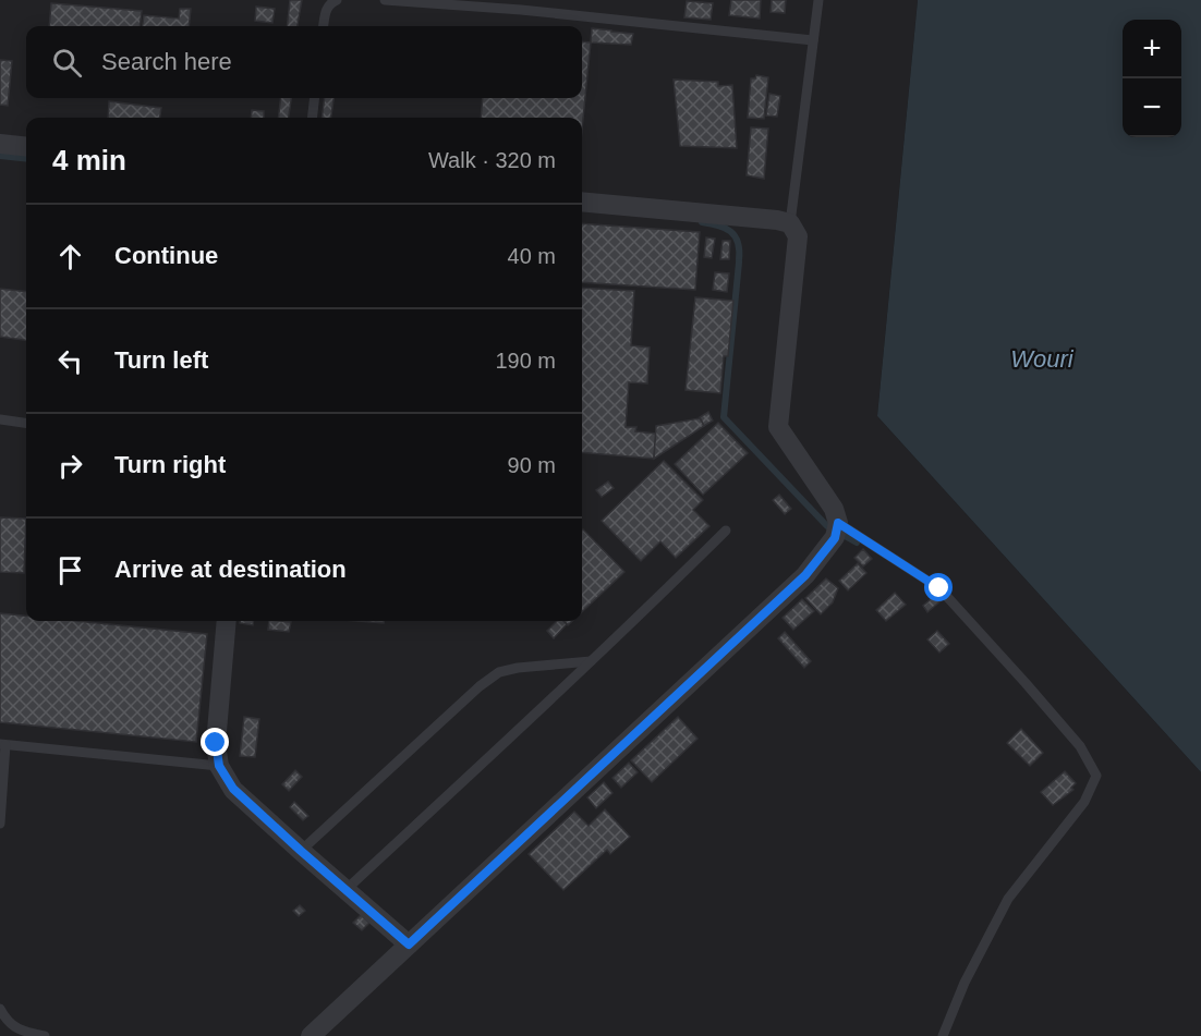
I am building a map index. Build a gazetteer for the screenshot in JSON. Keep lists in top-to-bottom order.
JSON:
{
  "water": ["Wouri"],
  "page": {
    "map_buttons": ["+", "−"],
    "search": "Search here",
    "heading": ["4 min", "Walk · 320 m"],
    "list": [
      ["Continue", "40 m"],
      ["Turn left", "190 m"],
      ["Turn right", "90 m"],
      "Arrive at destination"
    ]
  }
}
